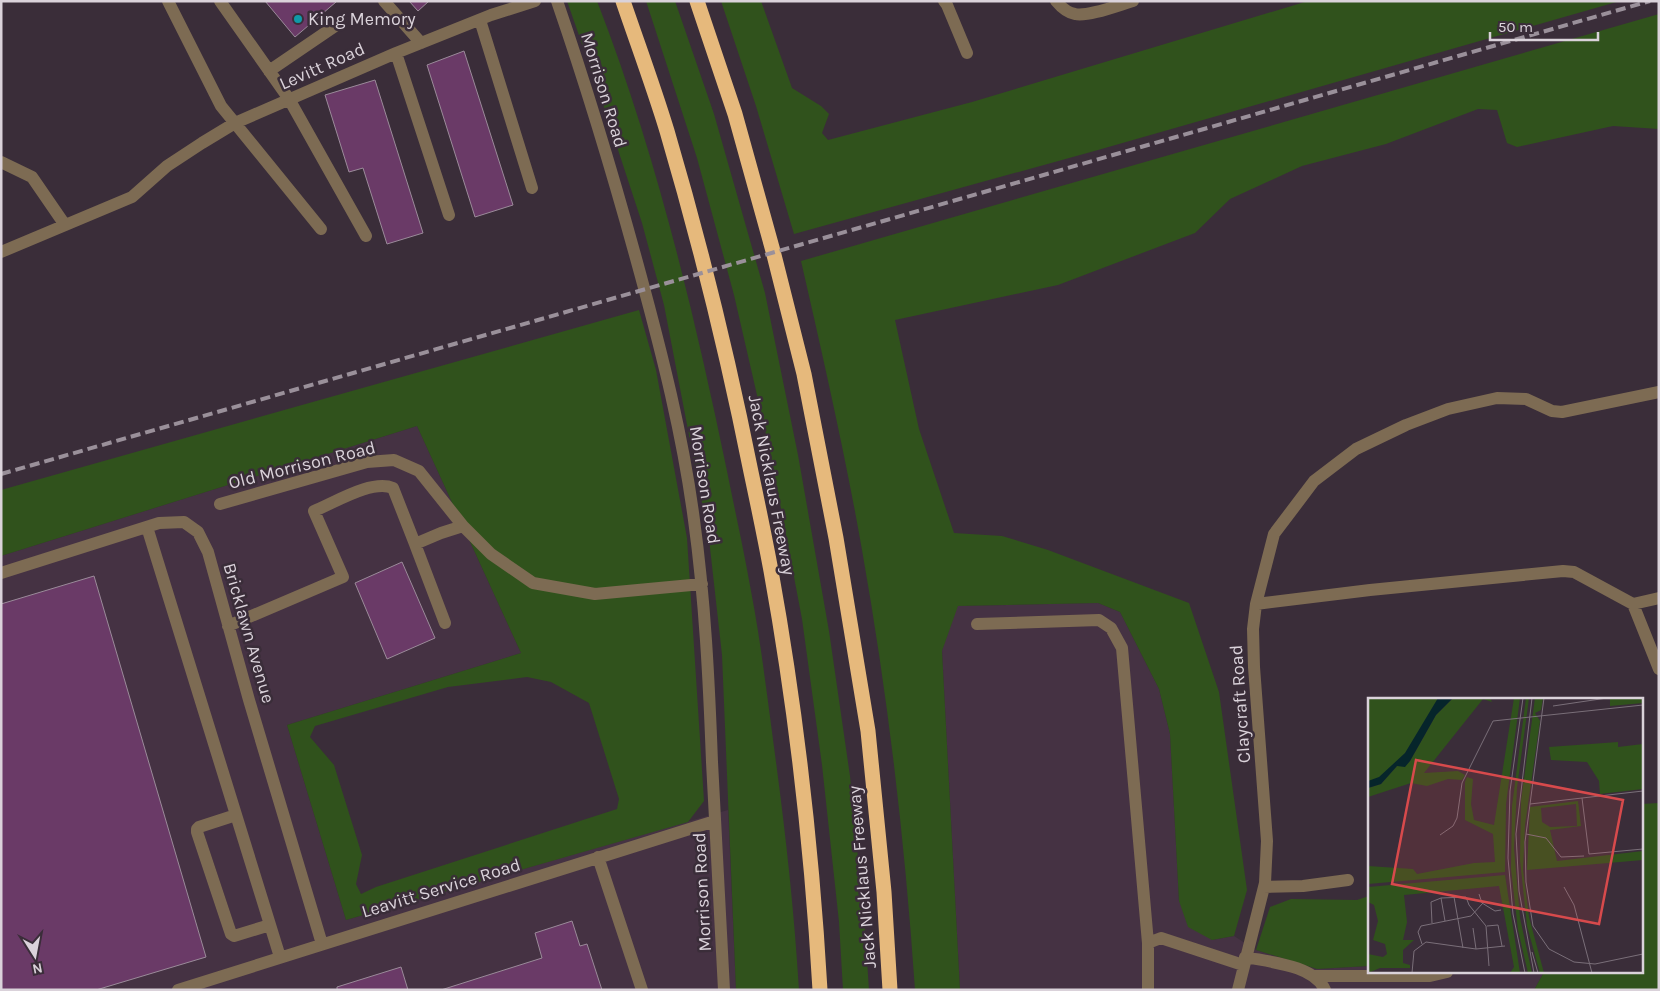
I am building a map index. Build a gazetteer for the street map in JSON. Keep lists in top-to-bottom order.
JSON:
{
  "streets": {
    "highway": ["Jack Nicklaus Freeway"],
    "street": [
      "Levitt Road",
      "Morrison Road",
      "Old Morrison Road",
      "Bricklawn Avenue",
      "Claycraft Road",
      "Leavitt Service Road"
    ]
  },
  "crossings": [
    ["Morrison Road", "Old Morrison Road"],
    ["Morrison Road", "Leavitt Service Road"],
    ["Bricklawn Avenue", "Leavitt Service Road"]
  ],
  "places": ["King Memory"],
  "scale_bar": "50 m",
  "north": "bottom"
}
